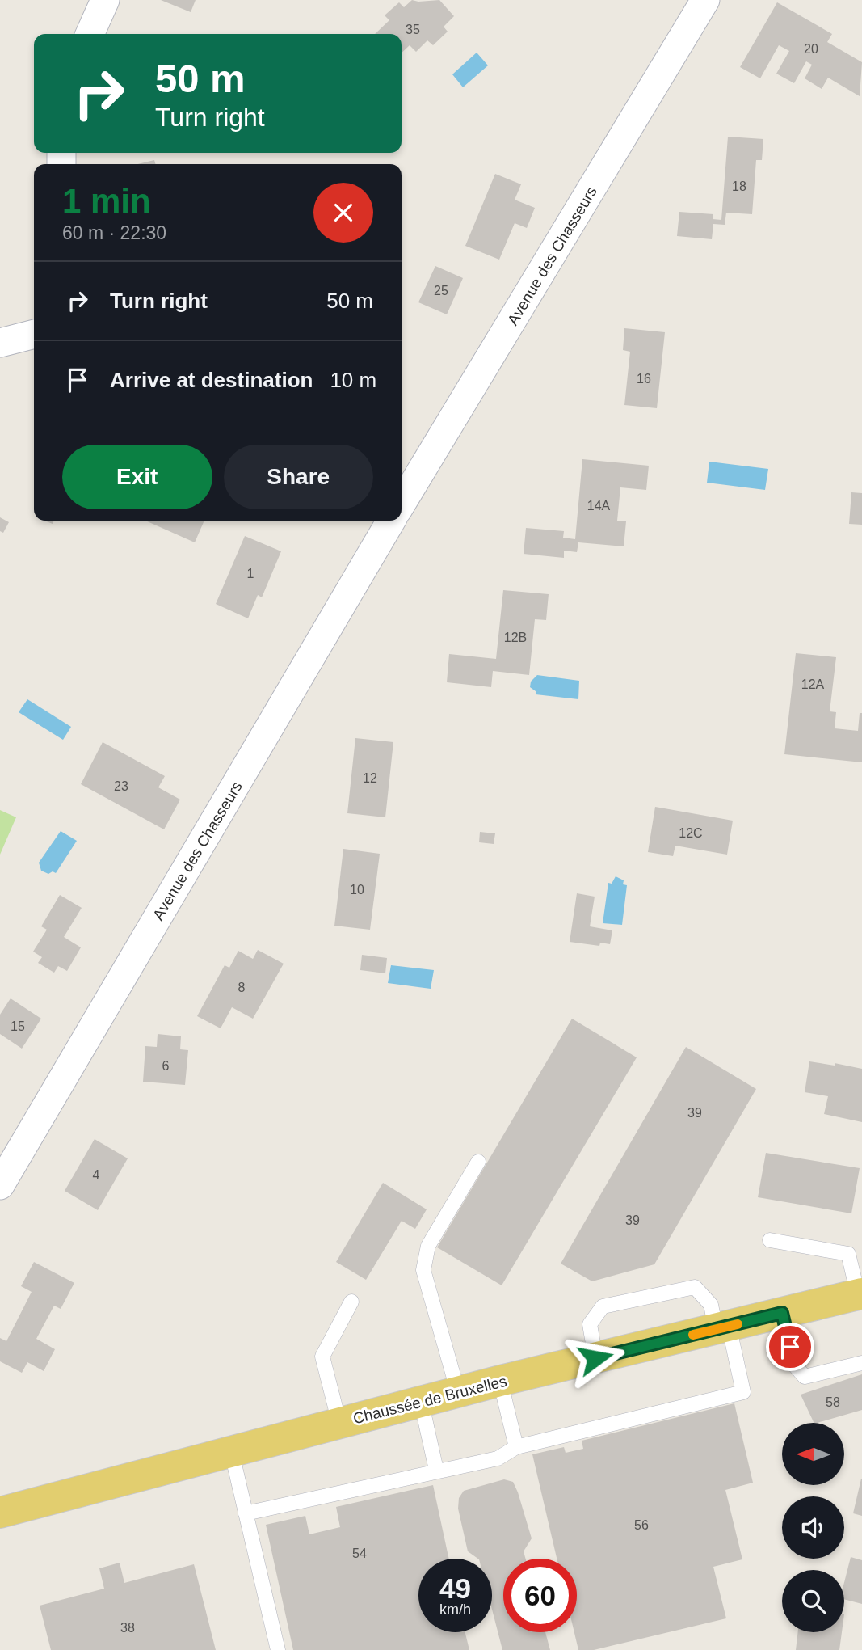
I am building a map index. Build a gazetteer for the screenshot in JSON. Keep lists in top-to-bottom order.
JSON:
{
  "streets": {
    "main road": ["Chaussée de Bruxelles"],
    "street": ["Avenue des Chasseurs"]
  },
  "house_numbers": [
    "35",
    "20",
    "18",
    "25",
    "16",
    "14A",
    "1",
    "12B",
    "12A",
    "12",
    "23",
    "12C",
    "10",
    "8",
    "15",
    "6",
    "39",
    "4",
    "39",
    "58",
    "56",
    "54",
    "38"
  ],
  "north": "left",
  "page": {
    "turn": ["50 m", "Turn right"],
    "heading": ["1 min", "60 m · 22:30"],
    "list": [
      {
        "name": "Turn right",
        "value": "50 m"
      },
      {
        "name": "Arrive at destination",
        "value": "10 m"
      }
    ],
    "buttons": ["Exit", "Share"],
    "speed": "49 km/h",
    "limit": "60"
  }
}
